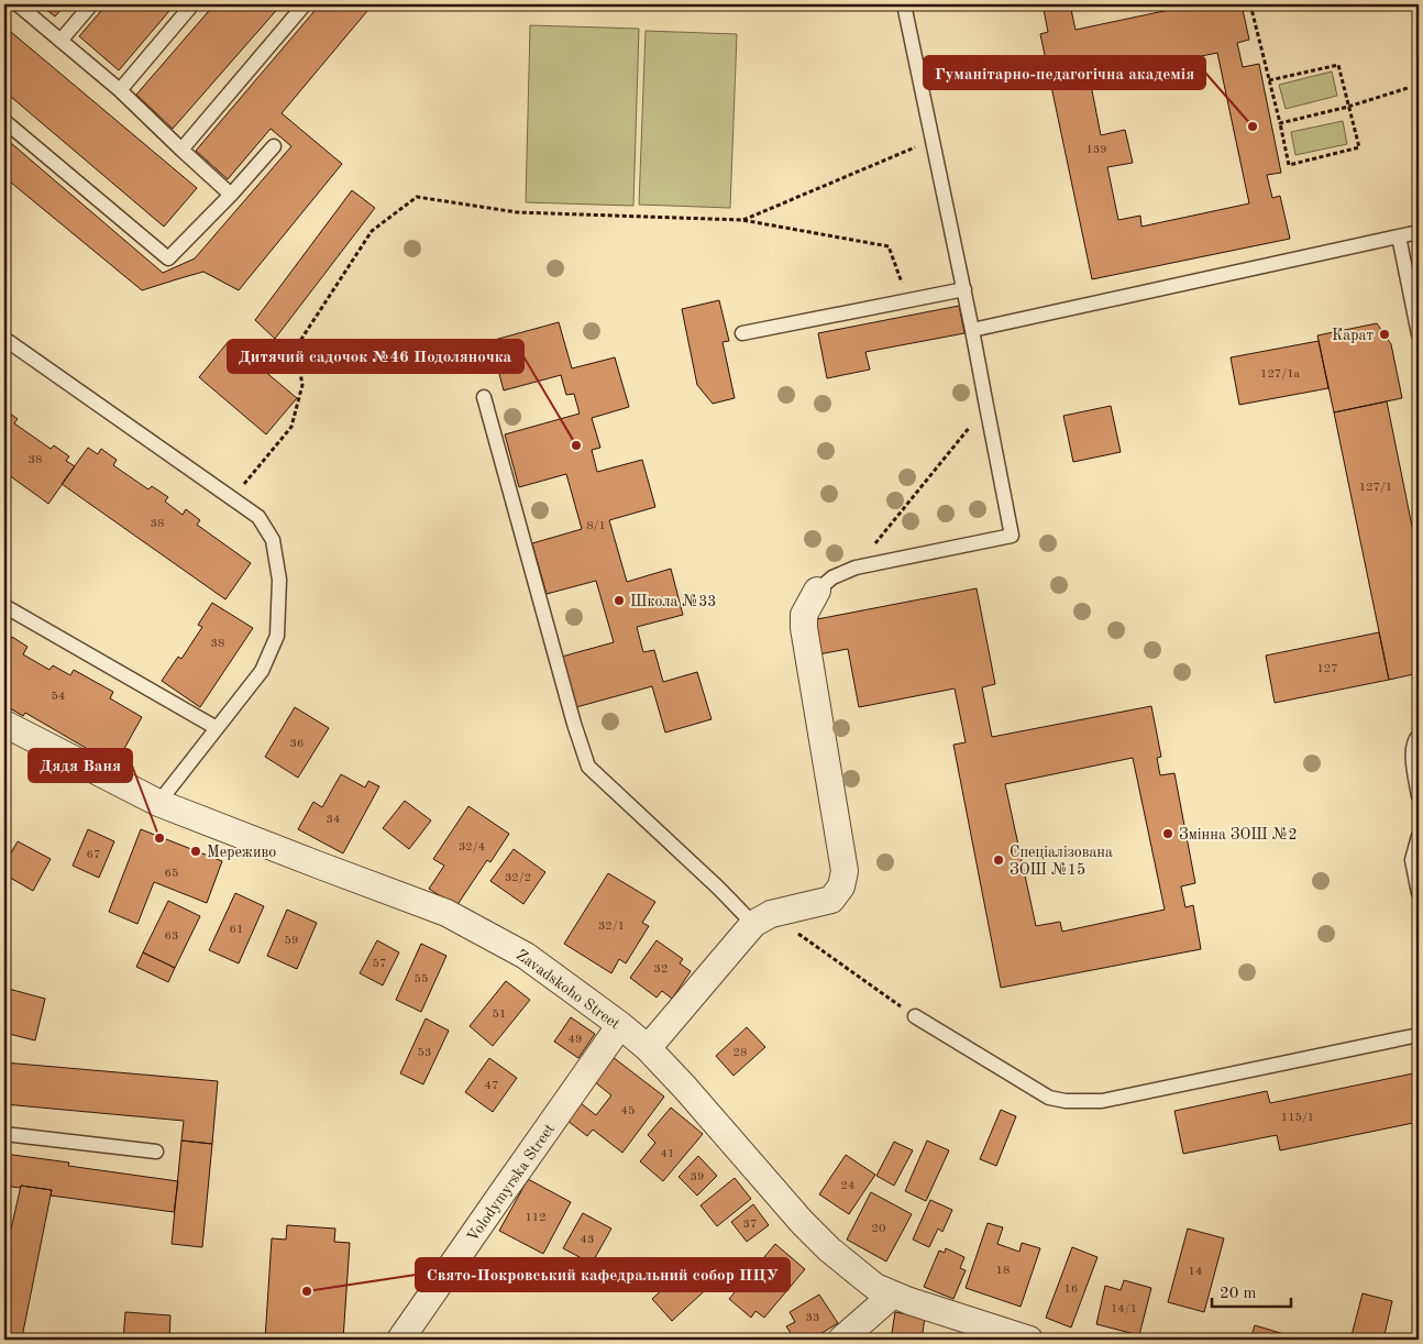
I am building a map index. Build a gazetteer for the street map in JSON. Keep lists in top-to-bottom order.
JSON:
{
  "streets": {
    "street": ["Zavadskoho Street", "Volodymyrska Street"]
  },
  "crossings": [
    ["Zavadskoho Street", "Volodymyrska Street"]
  ],
  "places": [
    "Гуманітарно-педагогічна академія",
    "Карат",
    "Дитячий садочок №46 Подоляночка",
    "Школа №33",
    "Змінна ЗОШ №2",
    "Дядя Ваня",
    "Мереживо",
    "Спеціалізована ЗОШ №15",
    "Свято-Покровський кафедральний собор ПЦУ"
  ],
  "house_numbers": [
    "139",
    "127/1а",
    "38",
    "127/1",
    "38",
    "8/1",
    "38",
    "127",
    "54",
    "36",
    "34",
    "32/4",
    "67",
    "65",
    "32/2",
    "32/1",
    "61",
    "63",
    "59",
    "57",
    "32",
    "55",
    "51",
    "49",
    "53",
    "28",
    "47",
    "45",
    "115/1",
    "41",
    "39",
    "24",
    "112",
    "37",
    "20",
    "43",
    "18",
    "14",
    "16",
    "14/1",
    "33"
  ],
  "scale_bar": "20 m"
}
